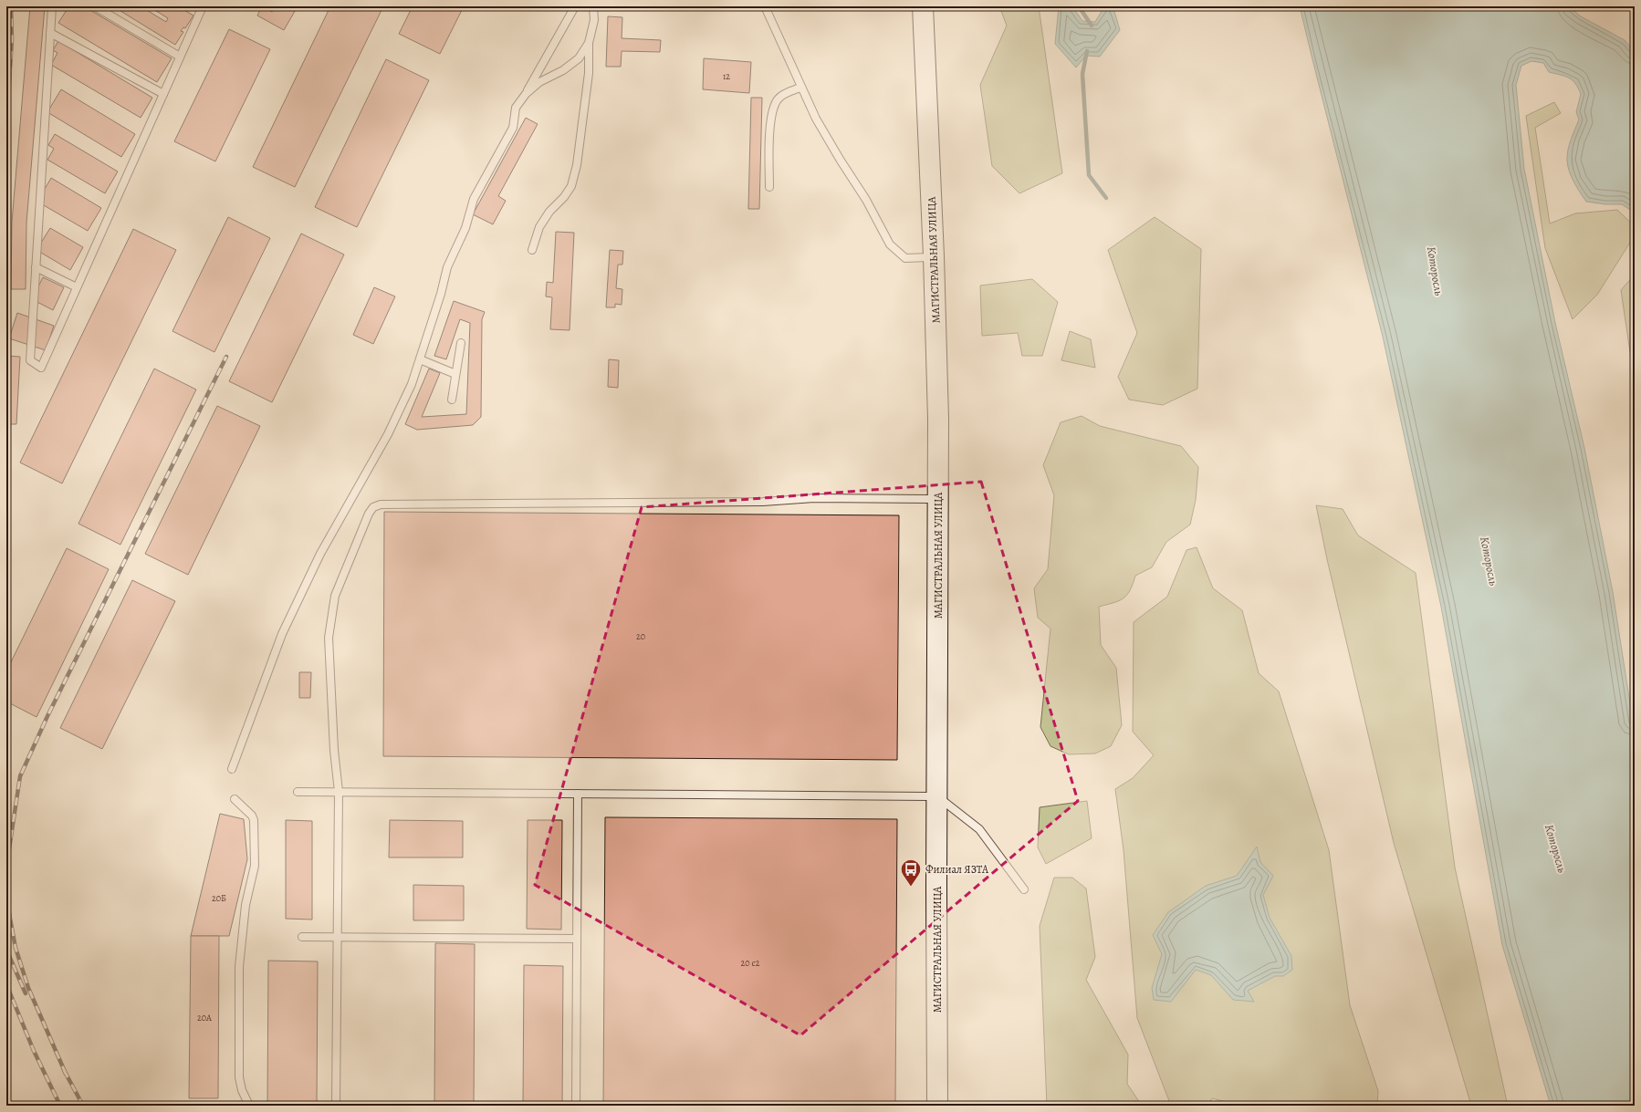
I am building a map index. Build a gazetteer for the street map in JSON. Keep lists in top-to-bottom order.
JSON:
{
  "streets": {
    "main road": ["МАГИСТРАЛЬНАЯ УЛИЦА"]
  },
  "water": ["Которосль"],
  "places": {
    "bus stop": ["Филиал ЯЗТА"]
  },
  "house_numbers": [
    "12",
    "20",
    "20Б",
    "20 с2",
    "20А"
  ]
}
